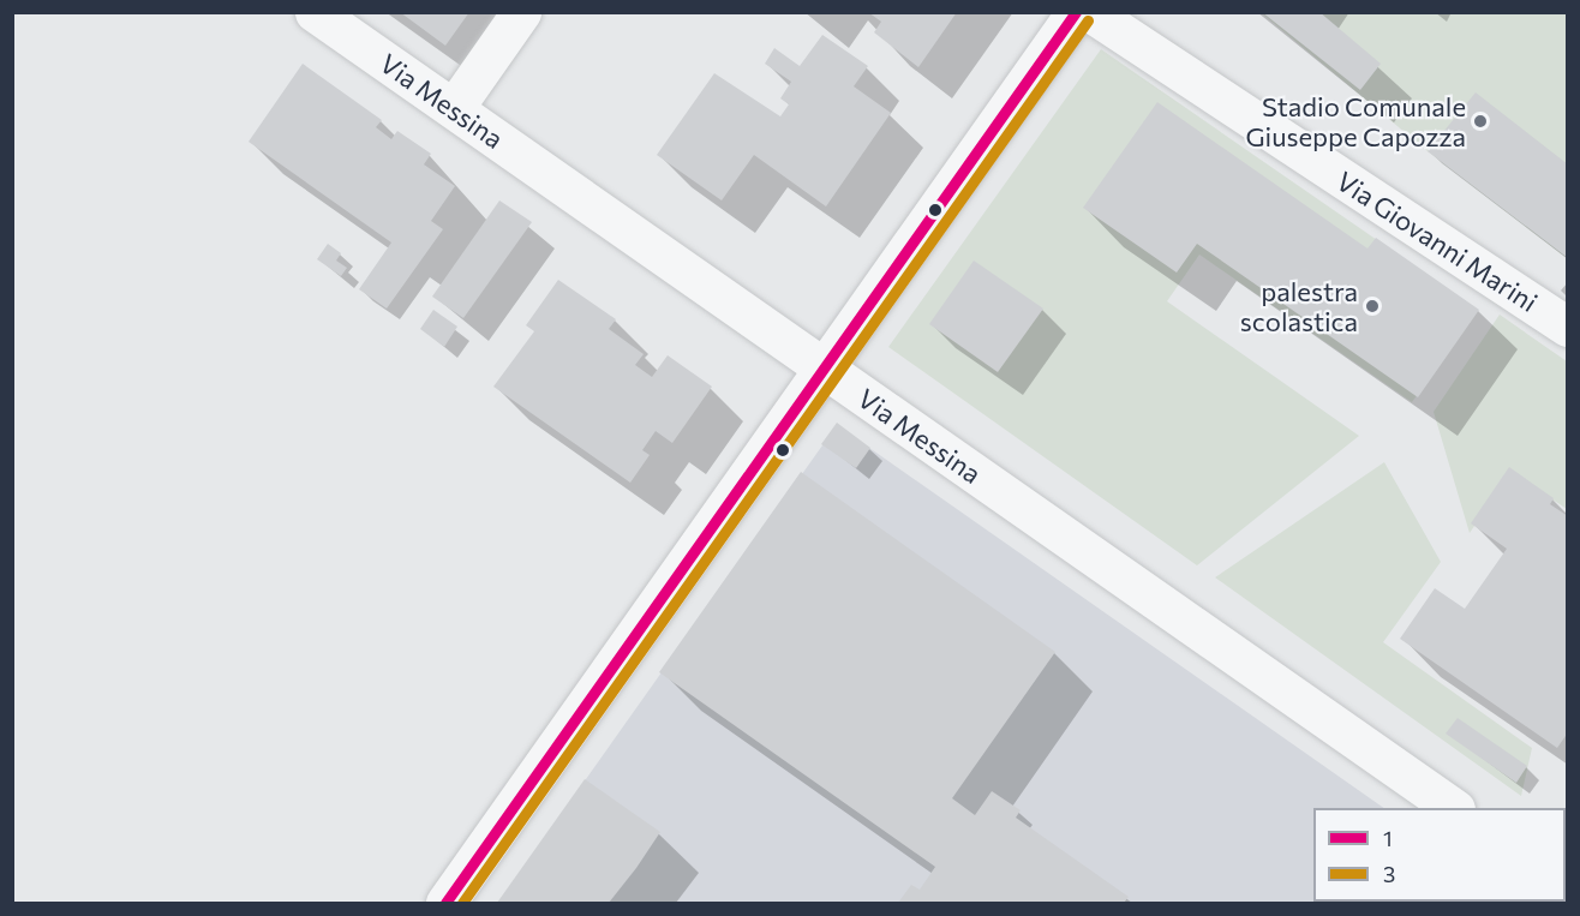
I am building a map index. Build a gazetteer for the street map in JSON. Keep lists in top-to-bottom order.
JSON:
{
  "streets": {
    "street": ["Via Messina", "Via Giovanni Marini"]
  },
  "places": ["Stadio Comunale Giuseppe Capozza", "palestra scolastica"],
  "lines": ["transit line 1", "transit line 3"],
  "legend": ["1", "3"]
}
